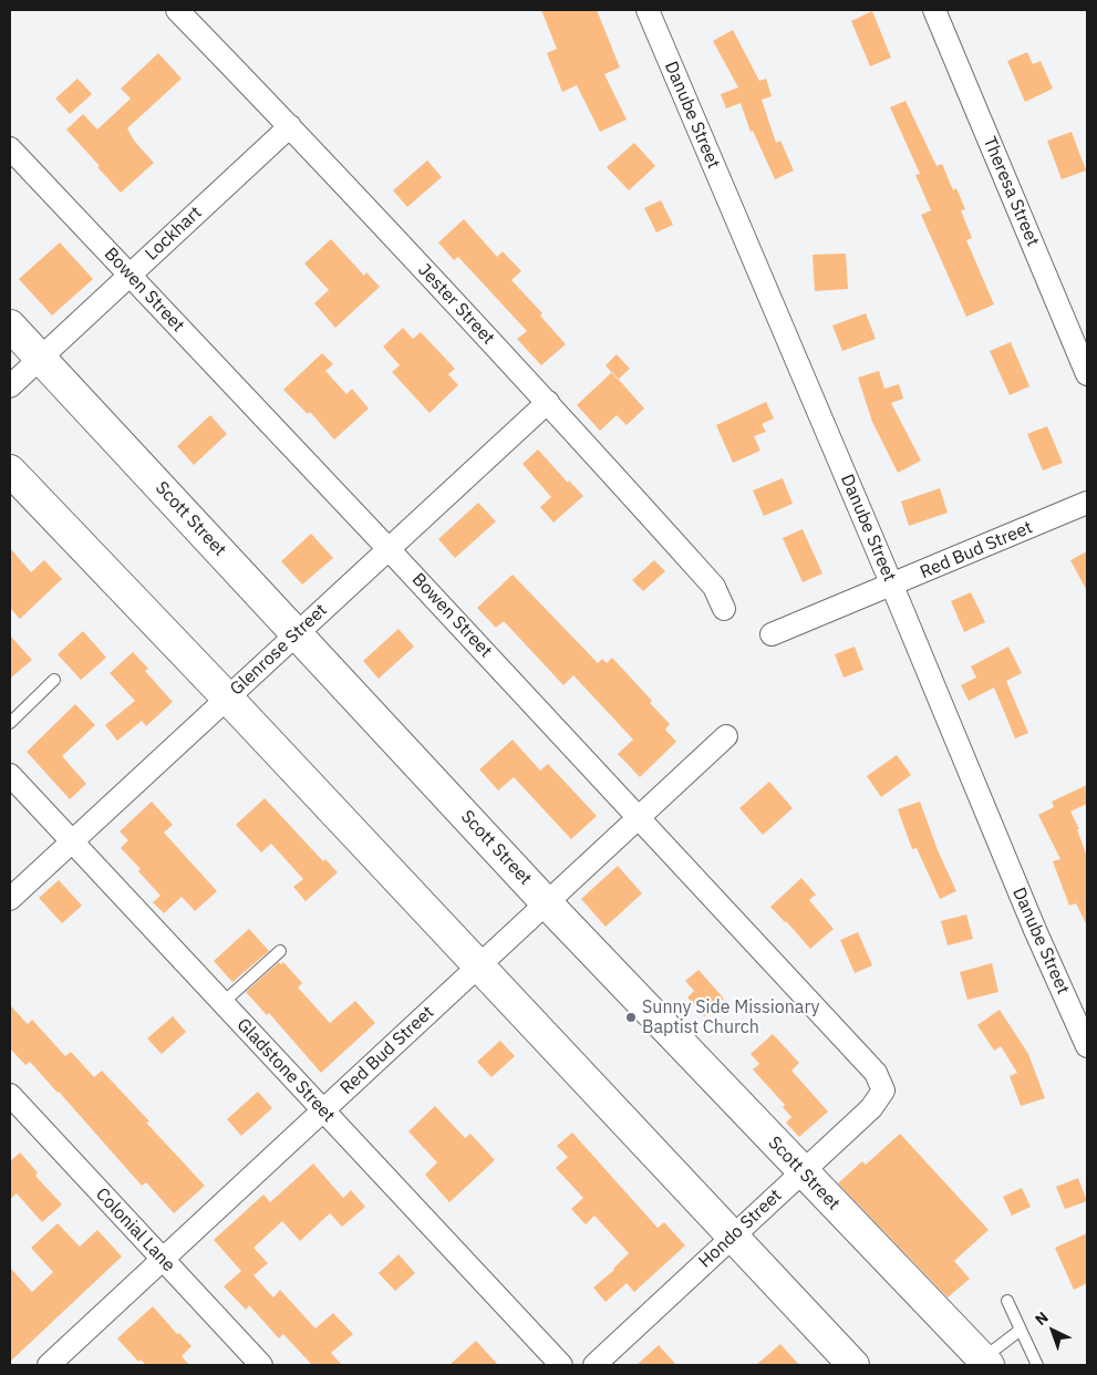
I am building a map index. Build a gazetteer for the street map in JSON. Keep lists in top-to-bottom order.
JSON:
{
  "streets": {
    "main road": ["Scott Street"],
    "street": [
      "Danube Street",
      "Theresa Street",
      "Lockhart",
      "Bowen Street",
      "Jester Street",
      "Red Bud Street",
      "Glenrose Street",
      "Gladstone Street",
      "Hondo Street",
      "Colonial Lane"
    ]
  },
  "crossings": [
    ["Danube Street", "Red Bud Street"],
    ["Lockhart", "Bowen Street"],
    ["Lockhart", "Jester Street"],
    ["Lockhart", "Scott Street"],
    ["Bowen Street", "Red Bud Street"],
    ["Bowen Street", "Glenrose Street"],
    ["Bowen Street", "Hondo Street"],
    ["Jester Street", "Glenrose Street"],
    ["Scott Street", "Red Bud Street"],
    ["Scott Street", "Glenrose Street"],
    ["Scott Street", "Hondo Street"],
    ["Red Bud Street", "Gladstone Street"],
    ["Red Bud Street", "Colonial Lane"],
    ["Glenrose Street", "Gladstone Street"]
  ],
  "places": ["Sunny Side Missionary Baptist Church"],
  "north": "top left"
}
